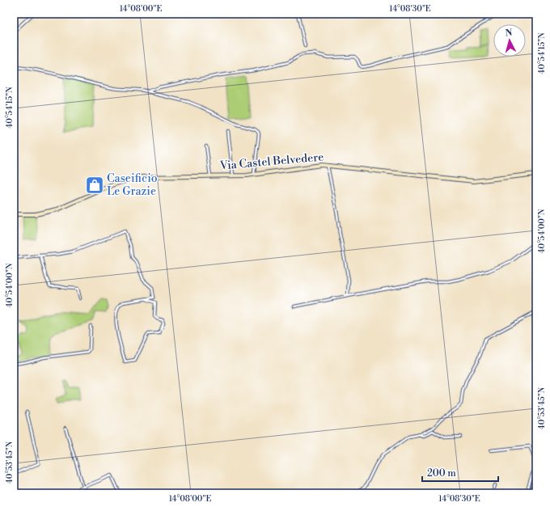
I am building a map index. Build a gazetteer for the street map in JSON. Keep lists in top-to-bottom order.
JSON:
{
  "streets": {
    "street": ["Via Castel Belvedere"]
  },
  "places": {
    "shop": ["Caseificio Le Grazie"]
  },
  "scale_bar": "200 m",
  "north": "top",
  "coordinates": [
    "14°08'00\"E",
    "14°08'30\"E",
    "40°54'15\"N",
    "40°54'00\"N",
    "40°53'45\"N"
  ]
}
